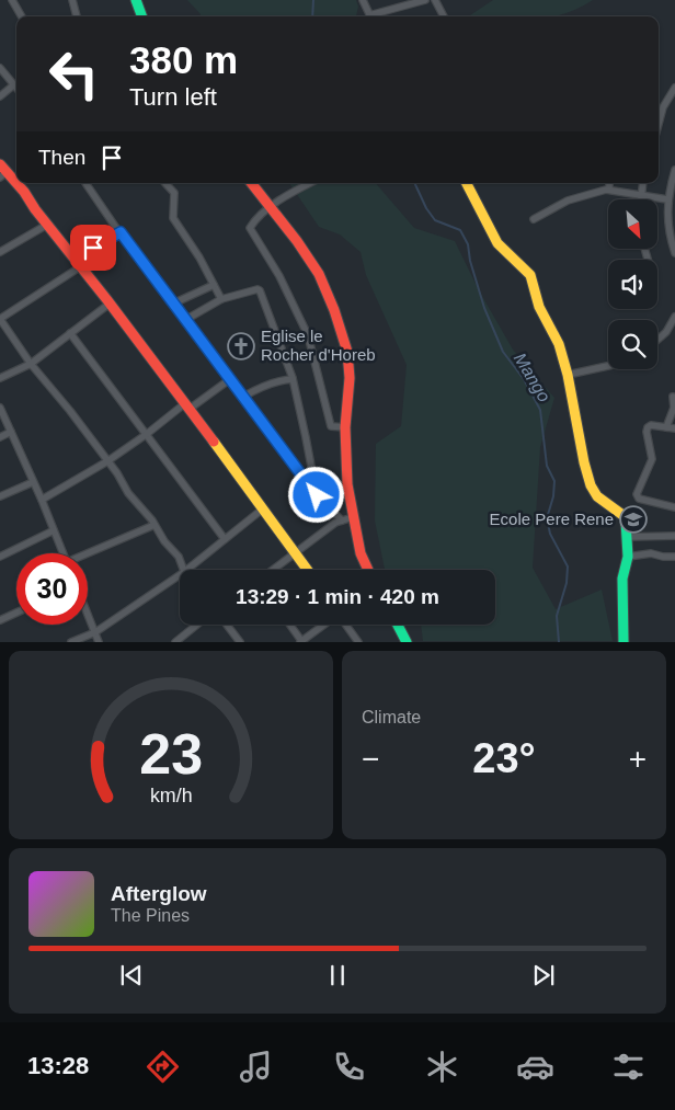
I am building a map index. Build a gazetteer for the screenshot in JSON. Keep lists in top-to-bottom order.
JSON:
{
  "water": ["Mango"],
  "places": {
    "church": ["Eglise le Rocher d'Horeb"],
    "school or university": ["Ecole Pere Rene"]
  },
  "north": "bottom right",
  "page": {
    "turn": ["380 m", "Turn left"],
    "then": "Then",
    "limit": "30",
    "trip": "13:29 · 1 min · 420 m",
    "tile": "Climate",
    "heat": ["−", "23°", "+"],
    "song": ["Afterglow", "The Pines"],
    "tabs": "13:28",
    "gauge": ["23", "km/h"]
  }
}
